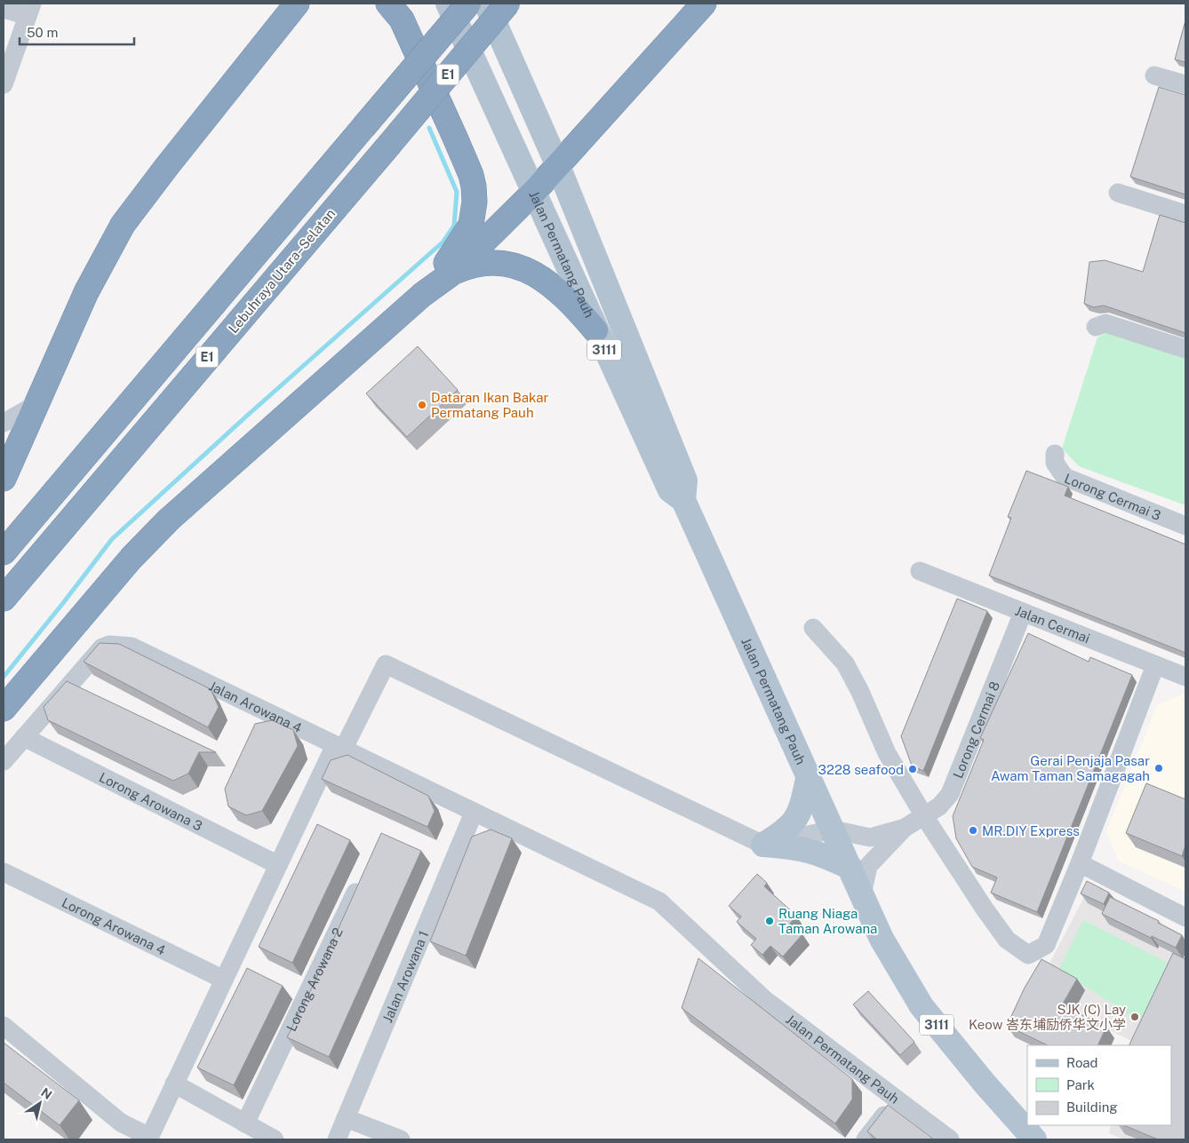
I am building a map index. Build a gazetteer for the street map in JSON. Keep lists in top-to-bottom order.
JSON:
{
  "streets": {
    "highway": ["E1", "Lebuhraya Utara–Selatan"],
    "main road": ["Jalan Permatang Pauh", "3111"],
    "street": [
      "Lorong Cermai 3",
      "Jalan Cermai",
      "Jalan Arowana 4",
      "Lorong Cermai 8",
      "Lorong Arowana 3",
      "Lorong Arowana 4",
      "Jalan Arowana 1",
      "Lorong Arowana 2"
    ]
  },
  "crossings": [
    ["Jalan Permatang Pauh", "Jalan Arowana 4"],
    ["Jalan Permatang Pauh", "Lorong Cermai 8"],
    ["Jalan Cermai", "Lorong Cermai 8"],
    ["Jalan Arowana 4", "Lorong Arowana 3"],
    ["Jalan Arowana 4", "Jalan Arowana 1"]
  ],
  "places": [
    "Dataran Ikan Bakar Permatang Pauh",
    "Gerai Penjaja Pasar Awam Taman Samagagah",
    "3228 seafood",
    "MR.DIY Express",
    "Ruang Niaga Taman Arowana",
    "SJK (C) Lay Keow 峇东埔励侨华文小学"
  ],
  "legend": ["Road", "Park", "Building"],
  "scale_bar": "50 m",
  "north": "top right"
}
